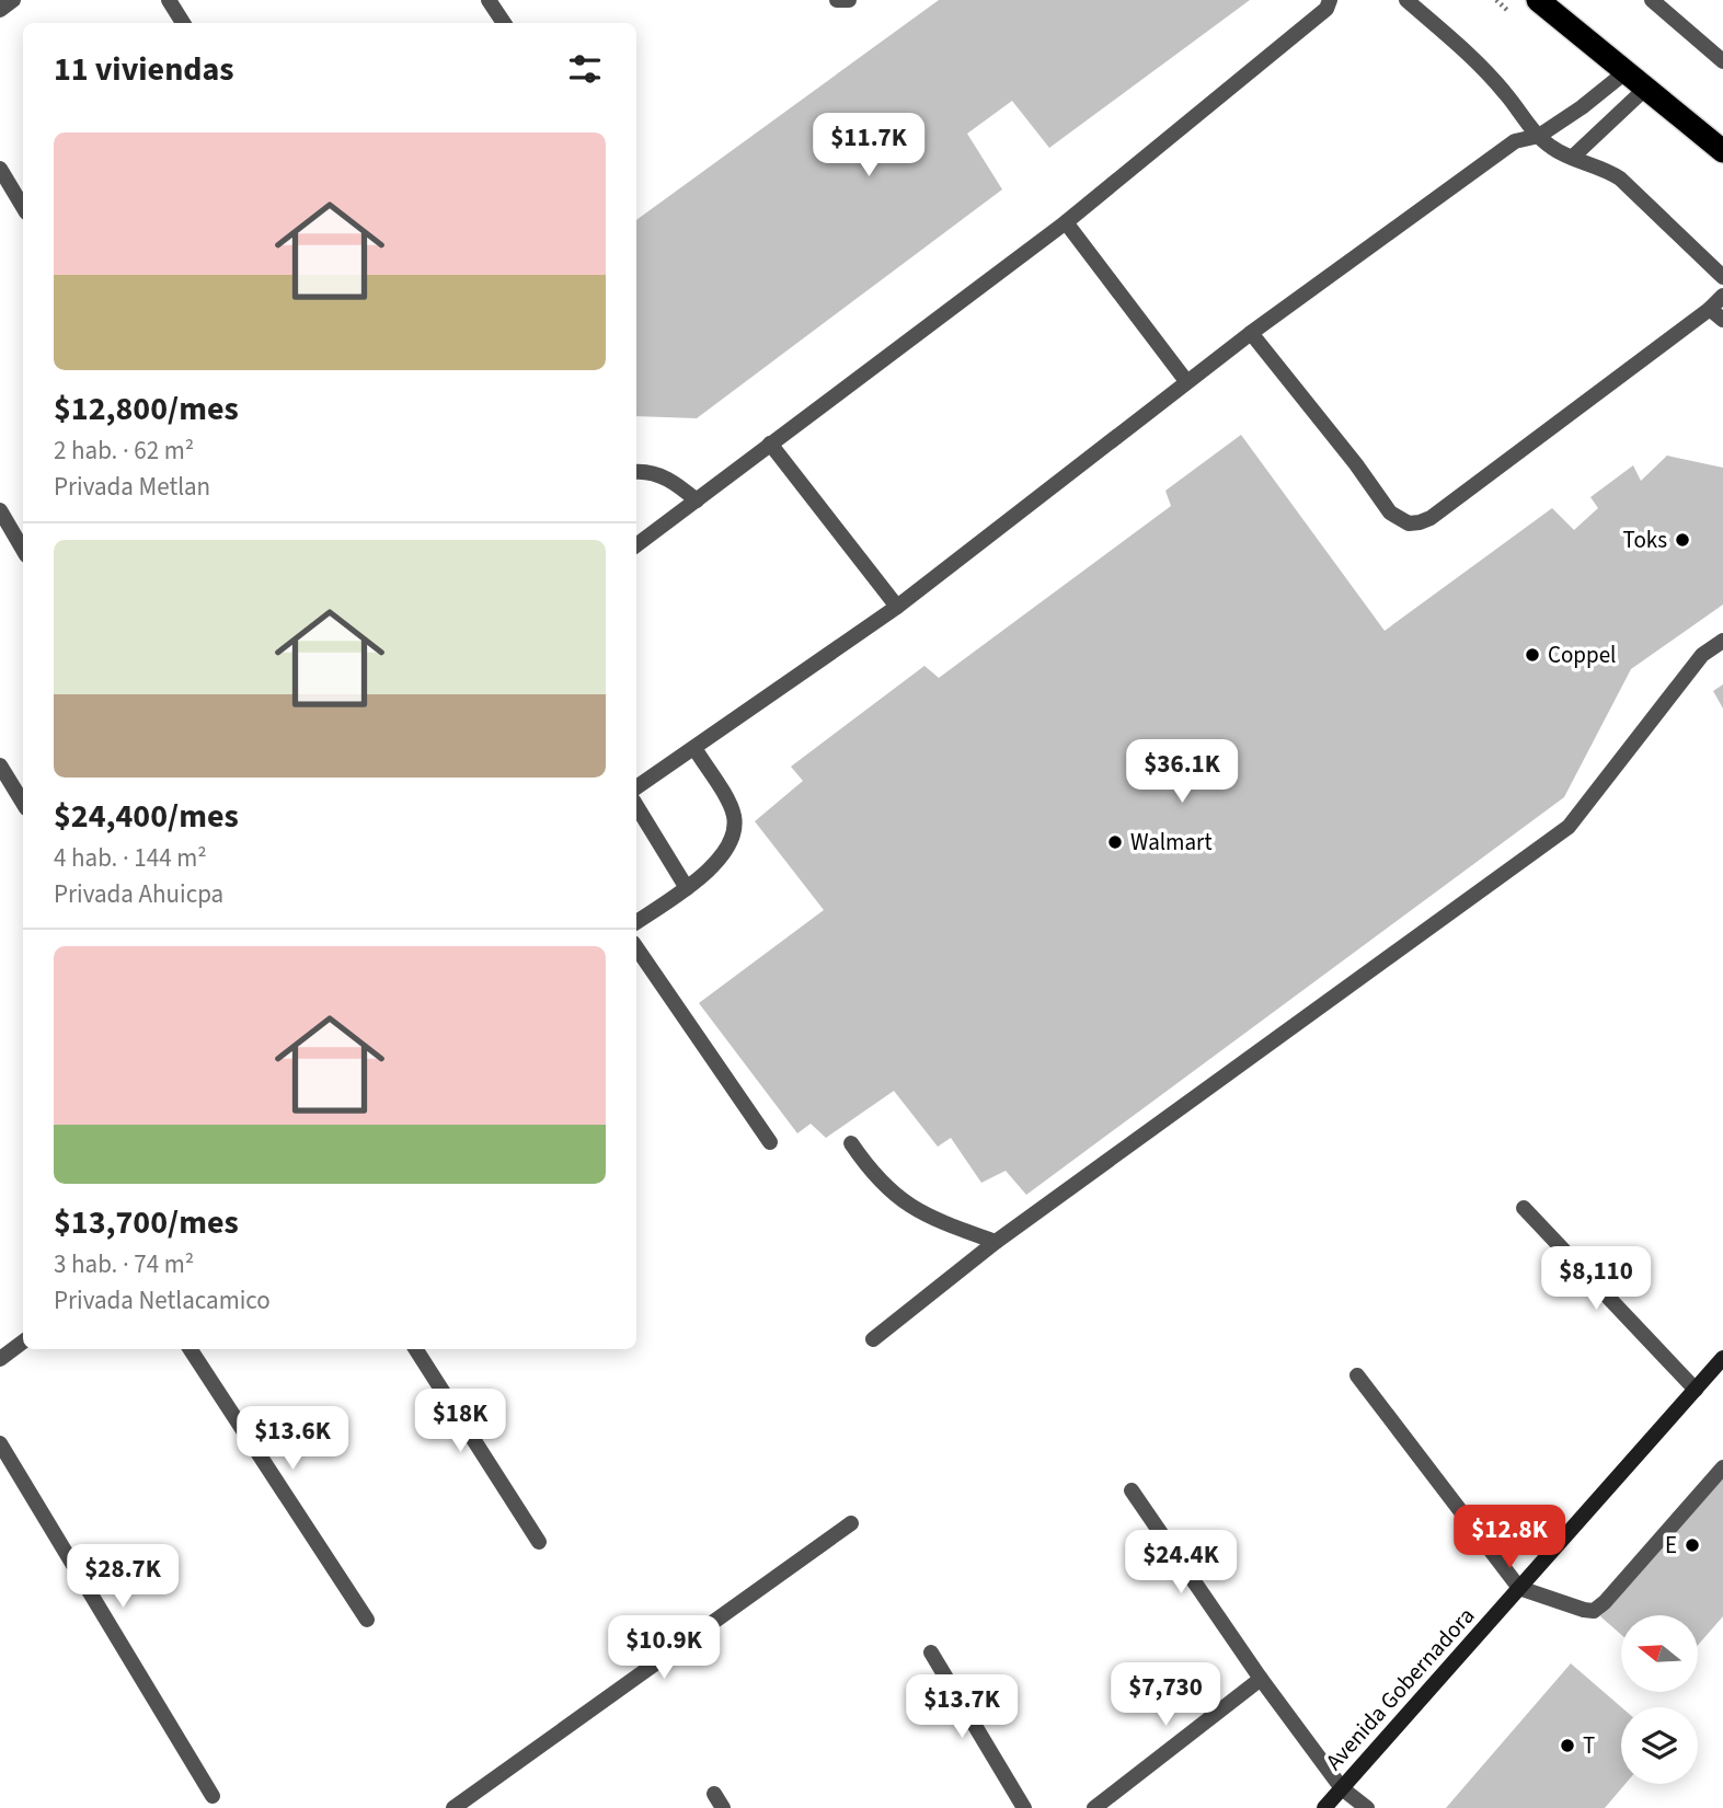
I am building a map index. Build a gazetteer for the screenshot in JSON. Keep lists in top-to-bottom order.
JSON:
{
  "streets": {
    "street": ["Avenida Gobernadora"]
  },
  "places": [
    "Toks",
    "Coppel",
    "Walmart",
    "E",
    "T"
  ],
  "north": "left",
  "page": {
    "heading": "11 viviendas",
    "price": [
      "$11.7K",
      "$36.1K",
      "$8,110",
      "$18K",
      "$13.6K",
      "$12.8K",
      "$24.4K",
      "$28.7K",
      "$10.9K",
      "$7,730",
      "$13.7K"
    ],
    "list": [
      {
        "name": "$12,800/mes",
        "note": "2 hab. · 62 m² · Privada Metlan"
      },
      {
        "name": "$24,400/mes",
        "note": "4 hab. · 144 m² · Privada Ahuicpa"
      },
      {
        "name": "$13,700/mes",
        "note": "3 hab. · 74 m² · Privada Netlacamico"
      }
    ]
  }
}
